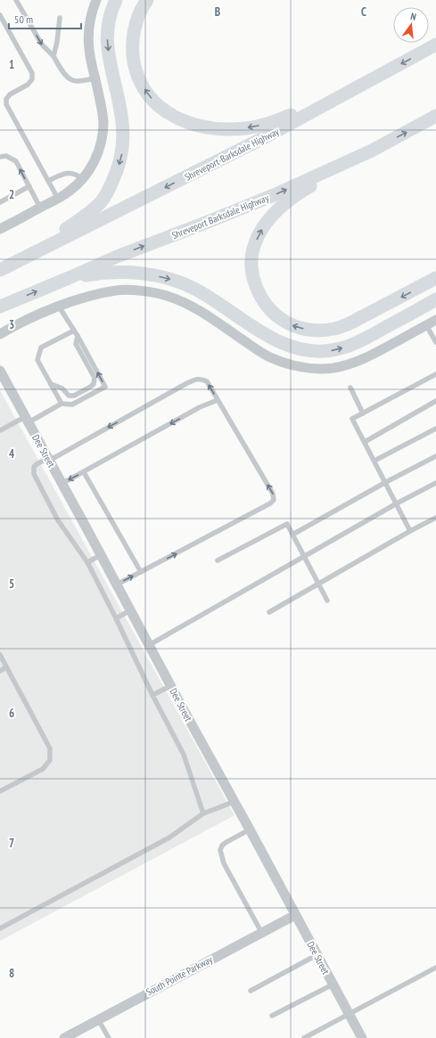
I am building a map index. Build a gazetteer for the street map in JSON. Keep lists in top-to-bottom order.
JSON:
{
  "streets": {
    "main road": ["Shreveport-Barksdale Highway", "Shreveport Barksdale Highway"],
    "street": ["Dee Street", "South Pointe Parkway"]
  },
  "crossings": [
    ["Dee Street", "South Pointe Parkway"]
  ],
  "one_way": ["Shreveport-Barksdale Highway", "Shreveport Barksdale Highway"],
  "scale_bar": "50 m",
  "north": "top",
  "grid": {
    "columns": ["B", "C"],
    "rows": [
      "1",
      "2",
      "3",
      "4",
      "5",
      "6",
      "7",
      "8"
    ]
  }
}
